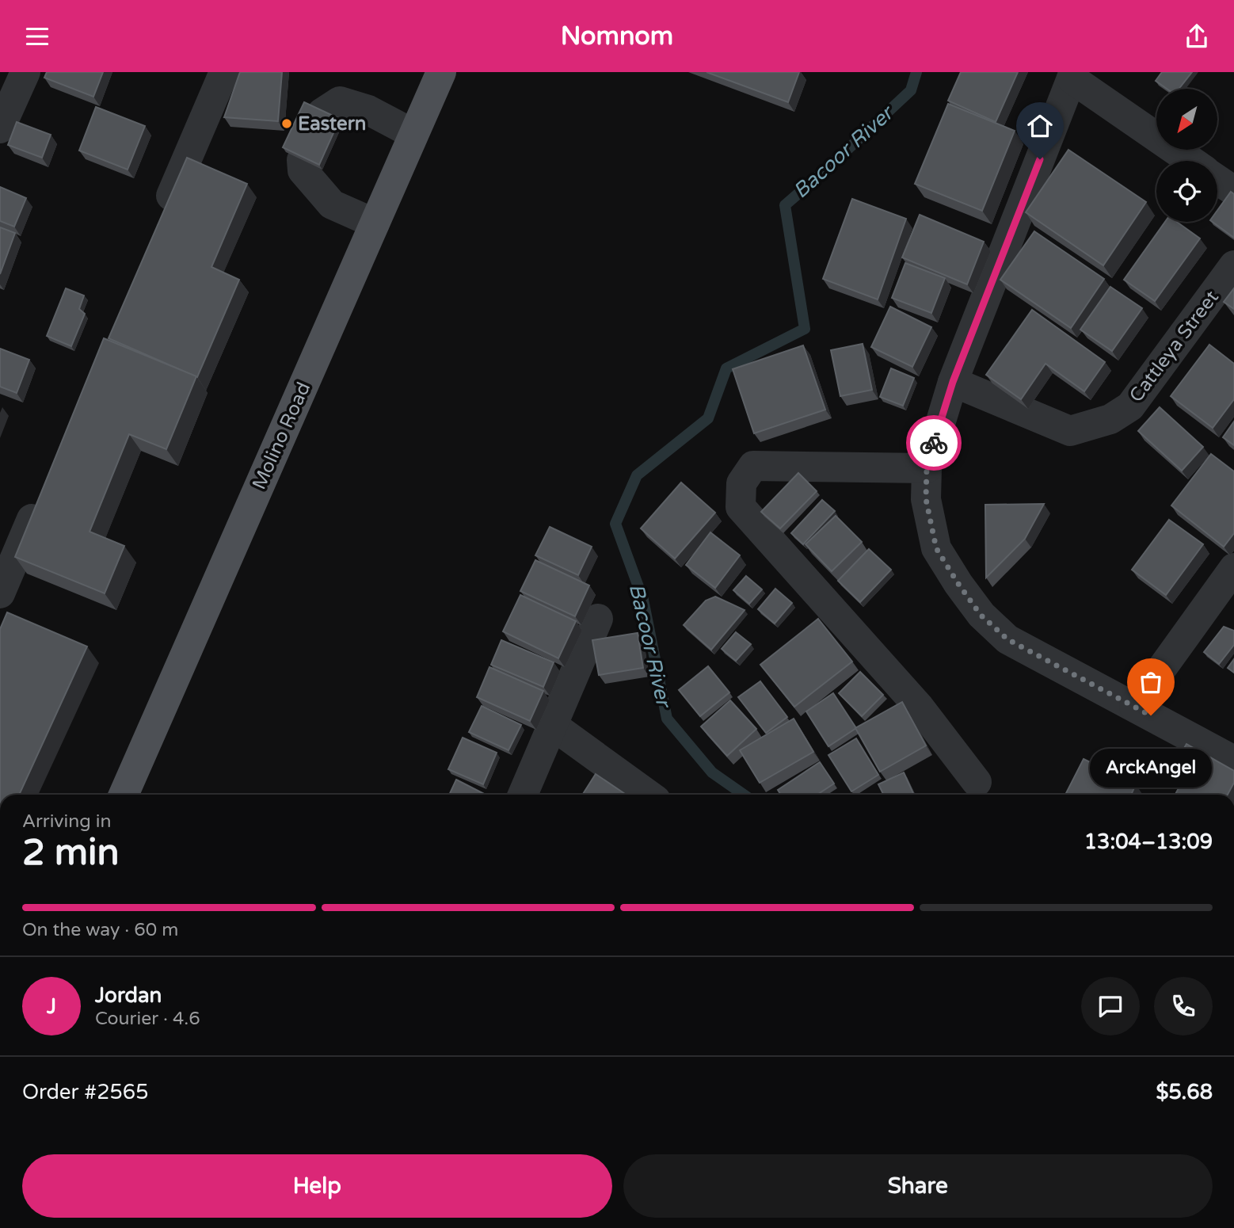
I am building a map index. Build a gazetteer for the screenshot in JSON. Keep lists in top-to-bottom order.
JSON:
{
  "streets": {
    "main road": ["Molino Road"],
    "street": ["Cattleya Street"]
  },
  "water": ["Bacoor River"],
  "places": ["Eastern", "ArckAngel"],
  "north": "bottom left",
  "page": {
    "header": "Nomnom",
    "bubble": "ArckAngel",
    "heading": ["2 min", "Arriving in", "13:04–13:09"],
    "panel": [
      "Jordan",
      "Courier · 4.6",
      "Order #2565",
      "$5.68"
    ],
    "bar": "On the way · 60 m",
    "round": "J",
    "buttons": ["Help", "Share"]
  }
}
